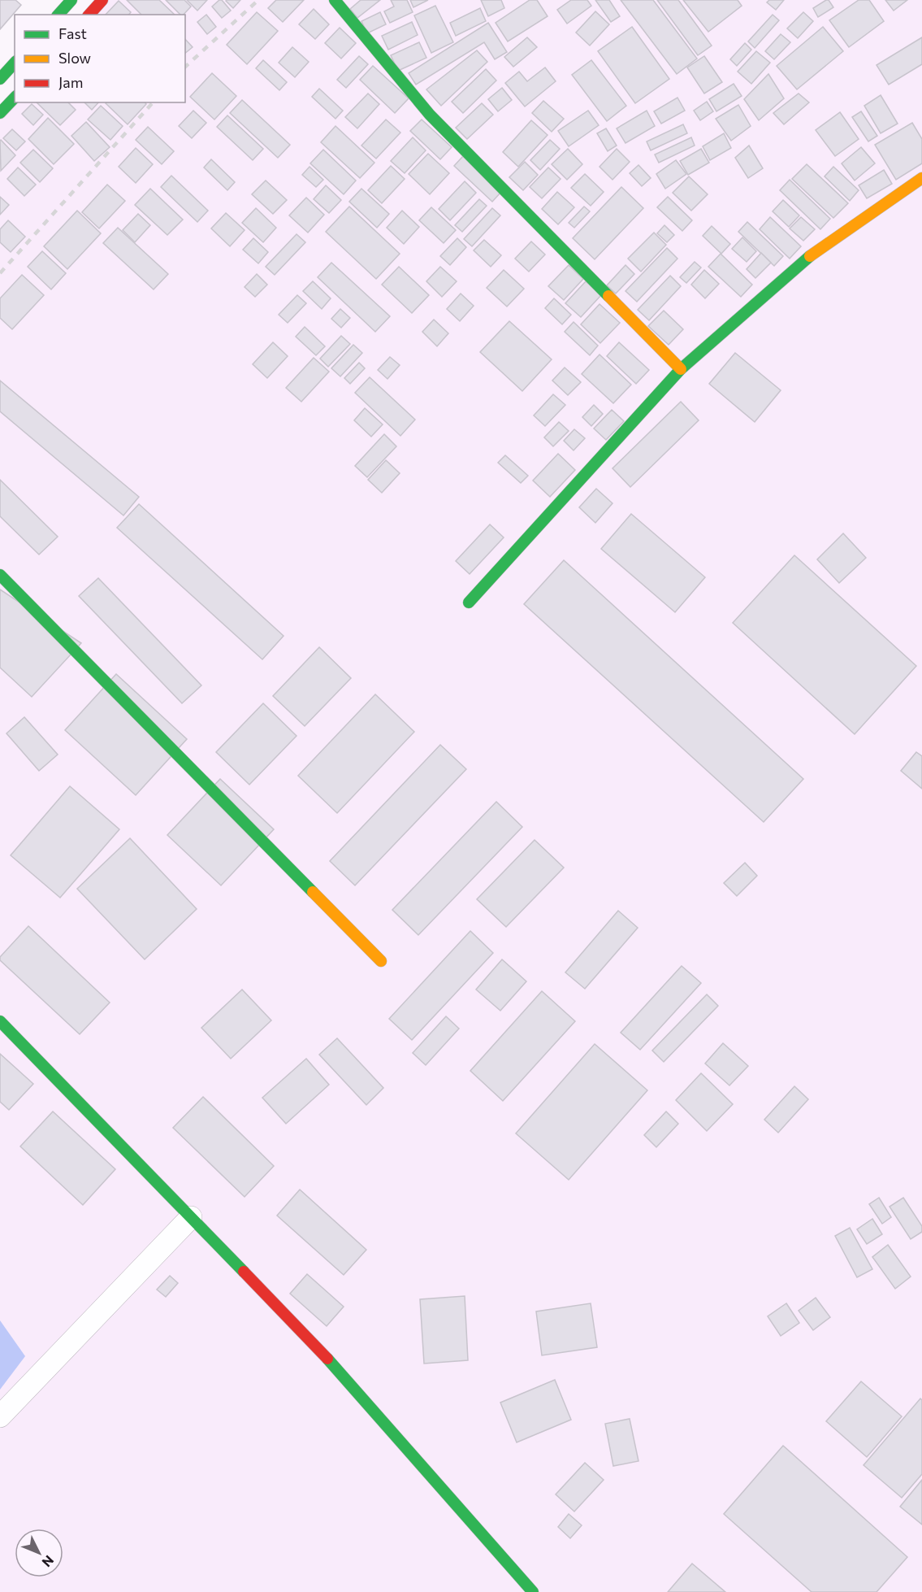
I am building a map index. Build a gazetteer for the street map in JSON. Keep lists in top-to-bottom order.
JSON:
{
  "legend": ["Fast", "Slow", "Jam"],
  "north": "bottom right"
}
